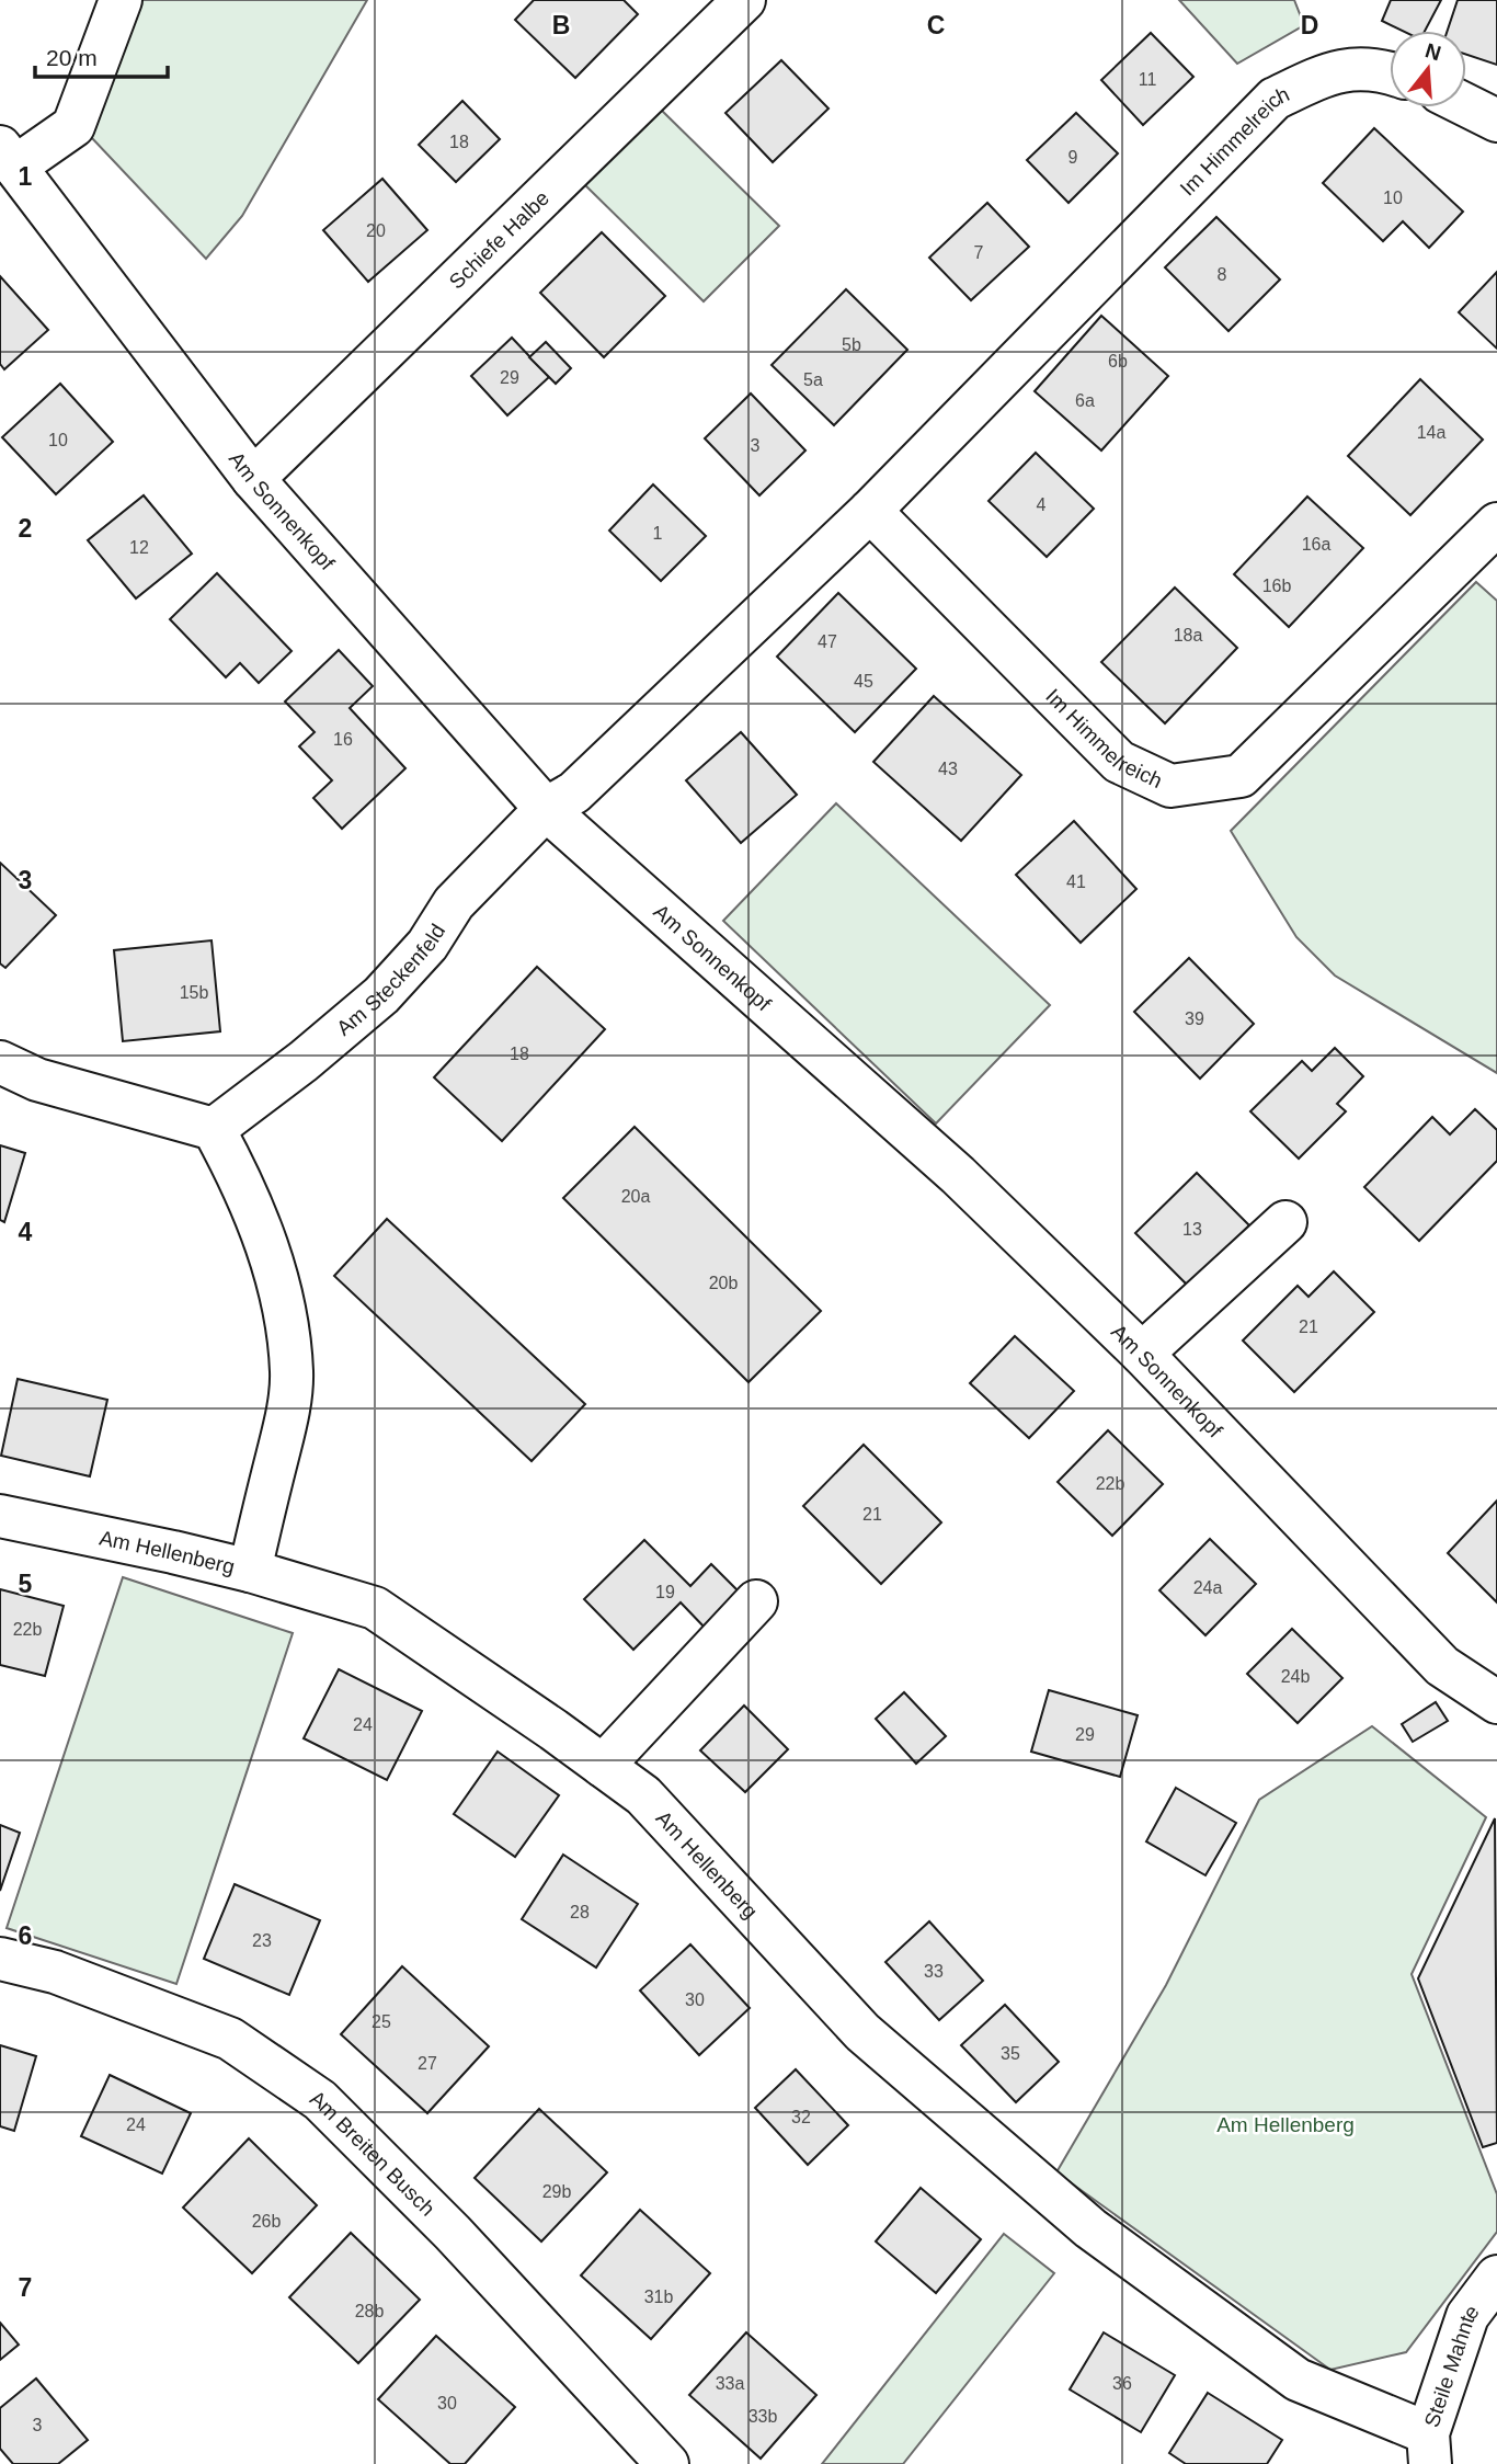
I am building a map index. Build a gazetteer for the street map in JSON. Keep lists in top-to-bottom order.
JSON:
{
  "streets": {
    "street": [
      "Im Himmelreich",
      "Schiefe Halbe",
      "Am Sonnenkopf",
      "Am Steckenfeld",
      "Am Hellenberg",
      "Am Breiten Busch",
      "Steile Mahnte"
    ]
  },
  "crossings": [
    ["Im Himmelreich", "Am Sonnenkopf"],
    ["Im Himmelreich", "Am Steckenfeld"],
    ["Schiefe Halbe", "Am Sonnenkopf"],
    ["Am Sonnenkopf", "Am Steckenfeld"],
    ["Am Hellenberg", "Steile Mahnte"]
  ],
  "parks": ["Am Hellenberg"],
  "house_numbers": [
    "11",
    "18",
    "9",
    "10",
    "20",
    "7",
    "8",
    "5b",
    "6b",
    "29",
    "5a",
    "6a",
    "14a",
    "10",
    "3",
    "4",
    "1",
    "16a",
    "12",
    "16b",
    "18a",
    "47",
    "45",
    "16",
    "43",
    "41",
    "15b",
    "39",
    "18",
    "20a",
    "13",
    "20b",
    "21",
    "22b",
    "21",
    "24a",
    "19",
    "22b",
    "24b",
    "24",
    "29",
    "28",
    "23",
    "33",
    "30",
    "25",
    "35",
    "27",
    "32",
    "24",
    "29b",
    "26b",
    "31b",
    "28b",
    "33a",
    "36",
    "30",
    "33b",
    "3"
  ],
  "scale_bar": "20 m",
  "north": "top",
  "grid": {
    "columns": ["B", "C", "D"],
    "rows": [
      "1",
      "2",
      "3",
      "4",
      "5",
      "6",
      "7"
    ]
  }
}
